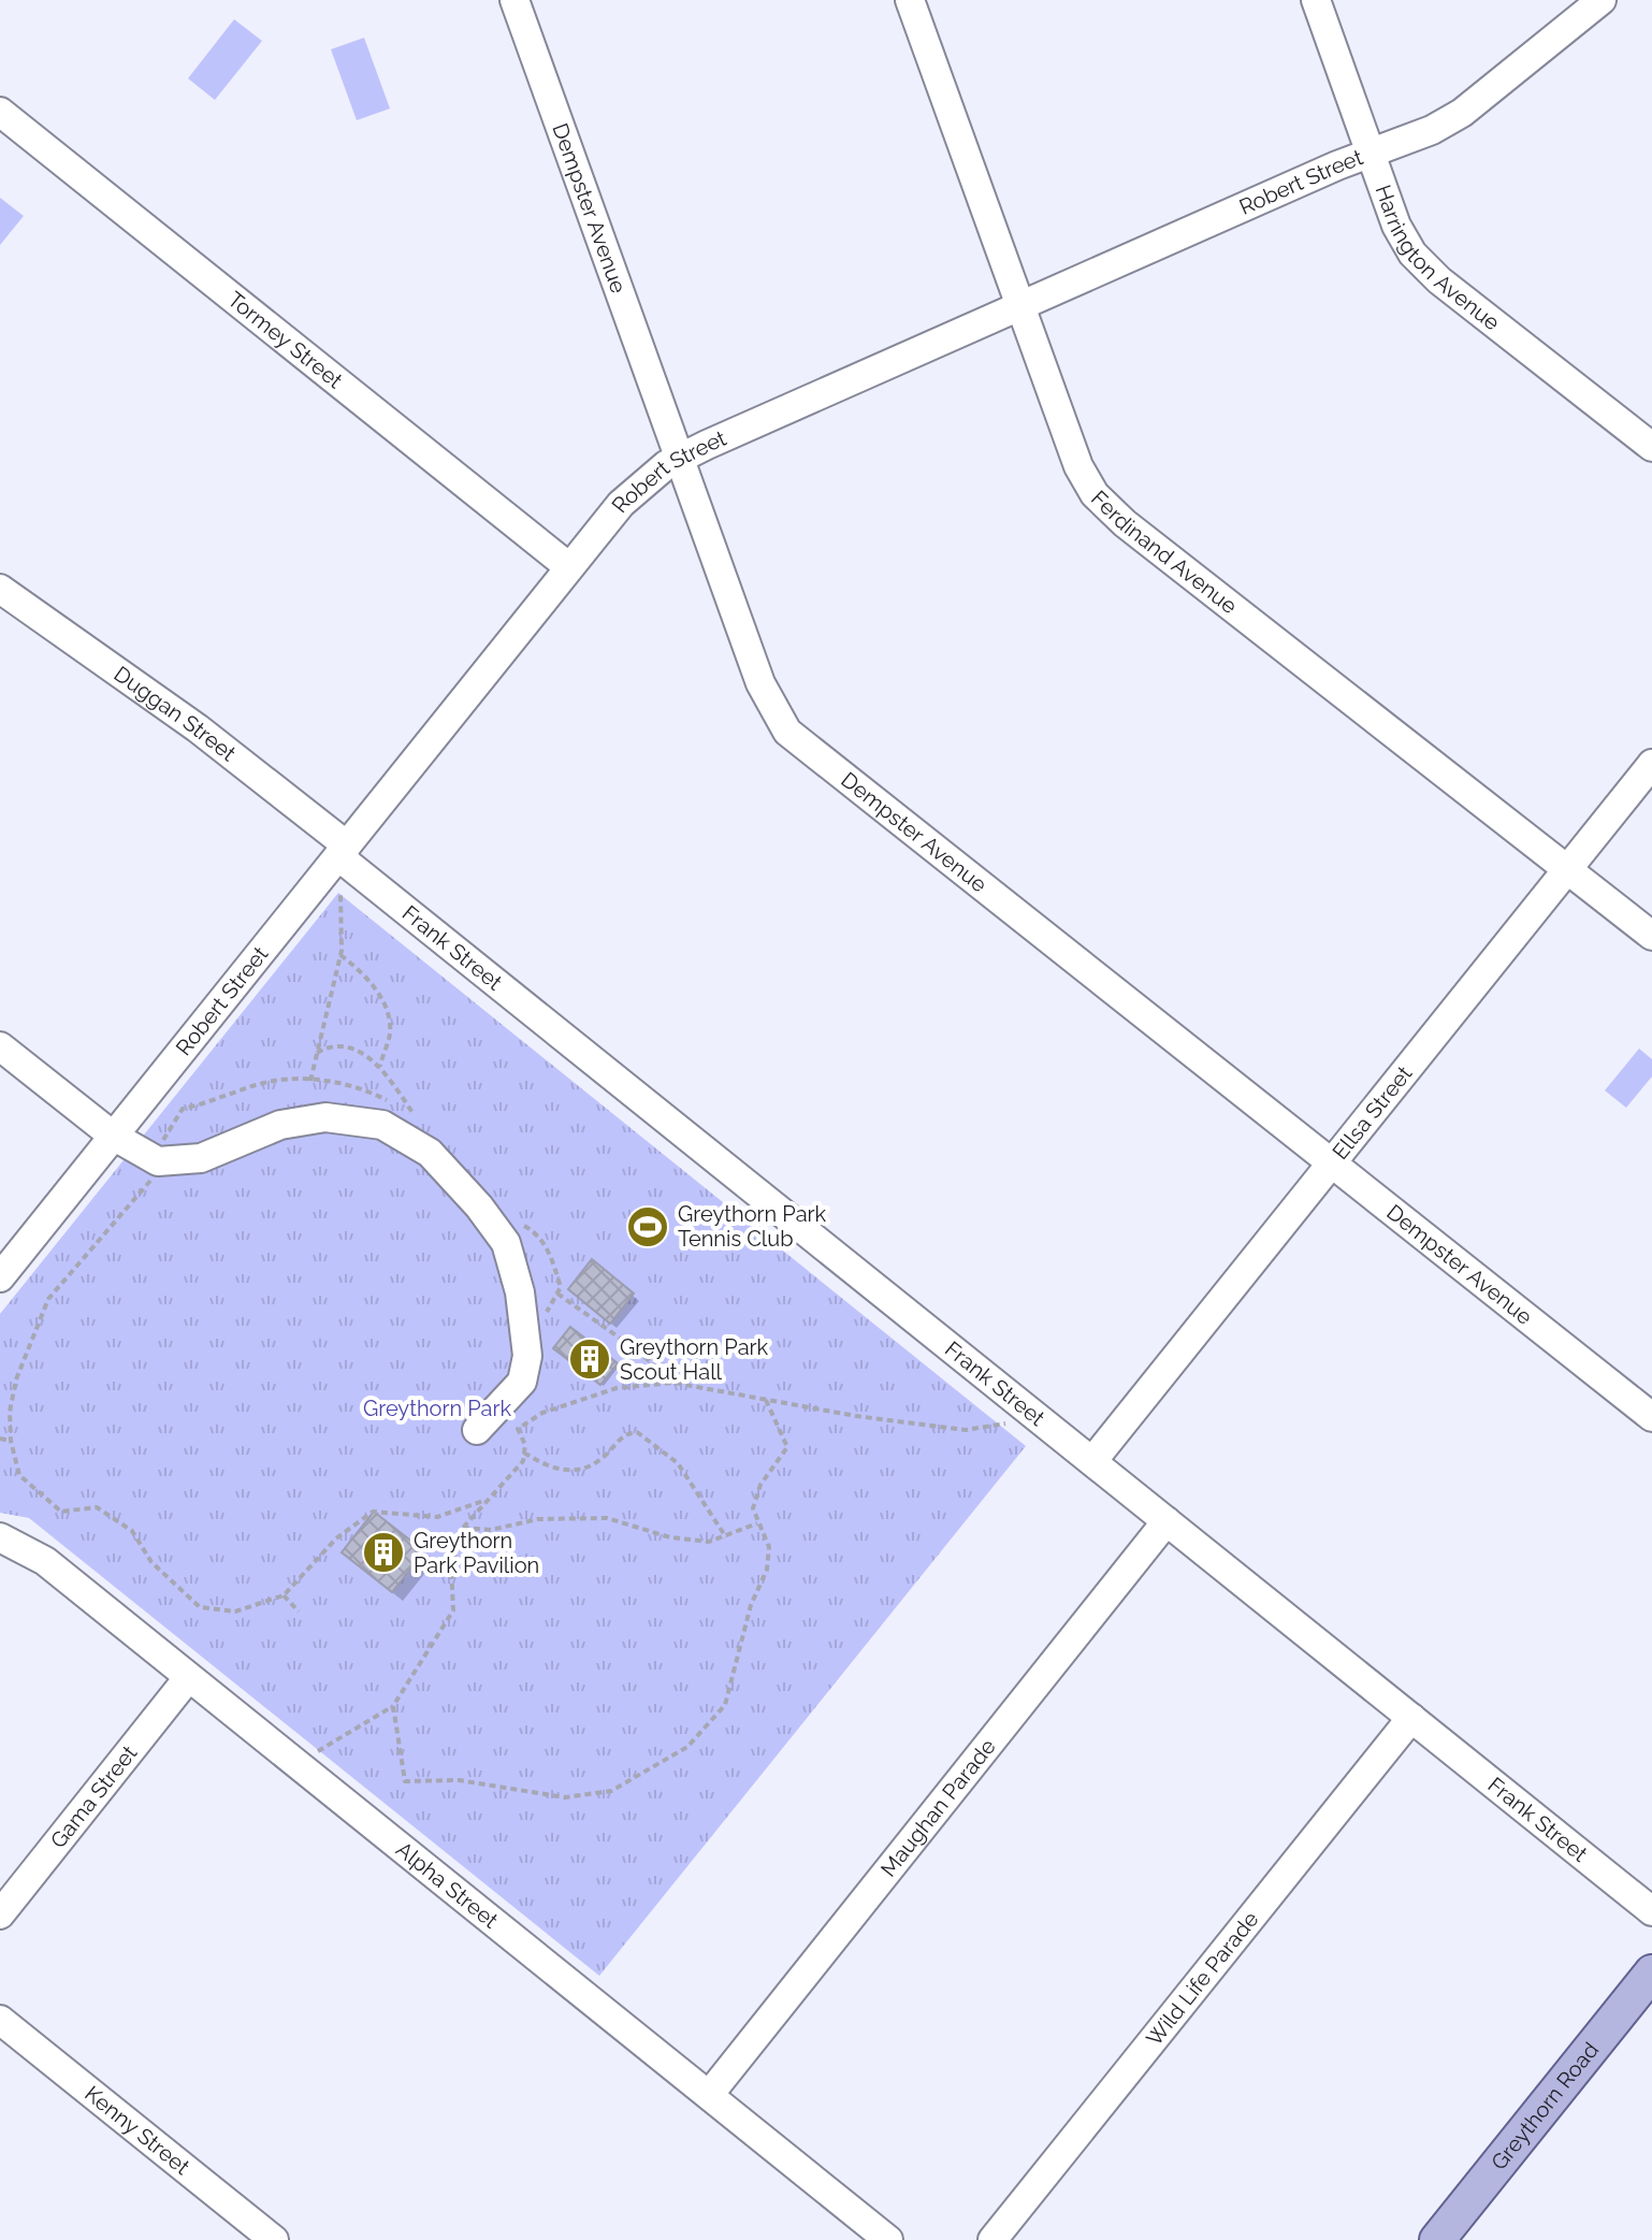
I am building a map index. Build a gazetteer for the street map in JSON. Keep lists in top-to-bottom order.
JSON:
{
  "streets": {
    "main road": ["Greythorn Road"],
    "street": [
      "Robert Street",
      "Dempster Avenue",
      "Harrington Avenue",
      "Tormey Street",
      "Ferdinand Avenue",
      "Duggan Street",
      "Frank Street",
      "Ellsa Street",
      "Gama Street",
      "Maughan Parade",
      "Alpha Street",
      "Wild Life Parade",
      "Kenny Street"
    ]
  },
  "crossings": [
    ["Robert Street", "Dempster Avenue"],
    ["Robert Street", "Harrington Avenue"],
    ["Robert Street", "Tormey Street"],
    ["Robert Street", "Ferdinand Avenue"],
    ["Robert Street", "Duggan Street"],
    ["Robert Street", "Frank Street"],
    ["Dempster Avenue", "Ellsa Street"],
    ["Ferdinand Avenue", "Ellsa Street"],
    ["Duggan Street", "Frank Street"],
    ["Frank Street", "Ellsa Street"],
    ["Frank Street", "Maughan Parade"],
    ["Frank Street", "Wild Life Parade"],
    ["Gama Street", "Alpha Street"],
    ["Maughan Parade", "Alpha Street"]
  ],
  "parks": ["Greythorn Park"],
  "places": {
    "sports": ["Greythorn Park Tennis Club"],
    "building": ["Greythorn Park Scout Hall", "Greythorn Park Pavilion"]
  }
}
